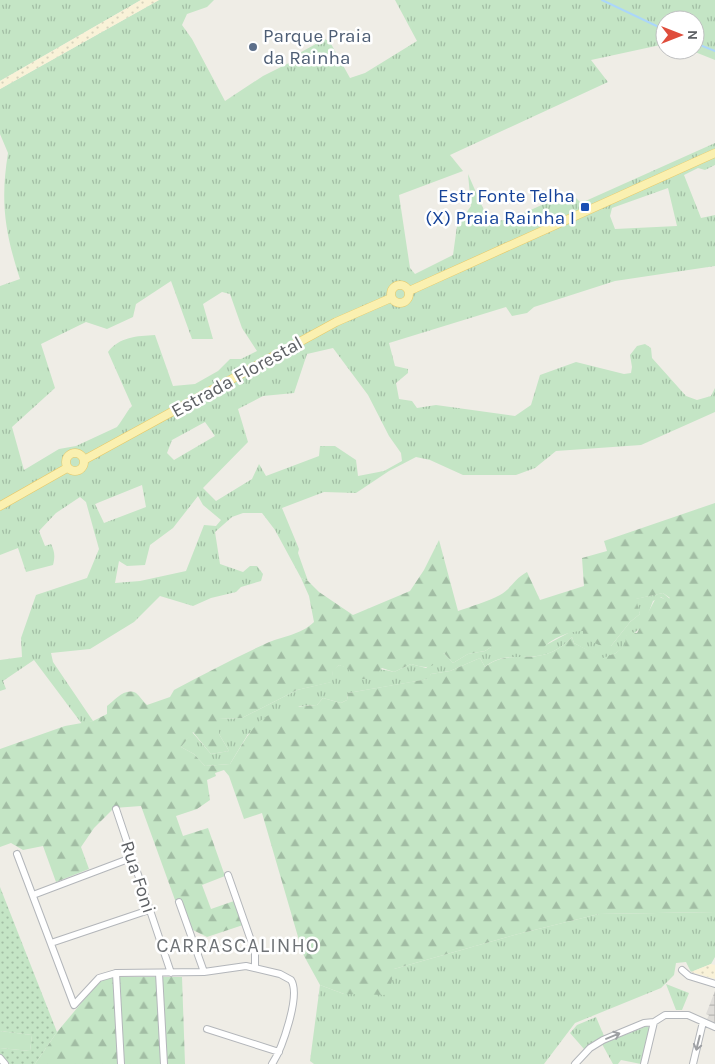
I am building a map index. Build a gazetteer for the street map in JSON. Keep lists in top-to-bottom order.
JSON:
{
  "streets": {
    "main road": ["Estrada Florestal"],
    "street": ["Rua Foni"]
  },
  "districts": ["CARRASCALINHO"],
  "places": {
    "other": ["Parque Praia da Rainha"],
    "transit": ["Estr Fonte Telha (X) Praia Rainha I"]
  },
  "north": "right"
}
